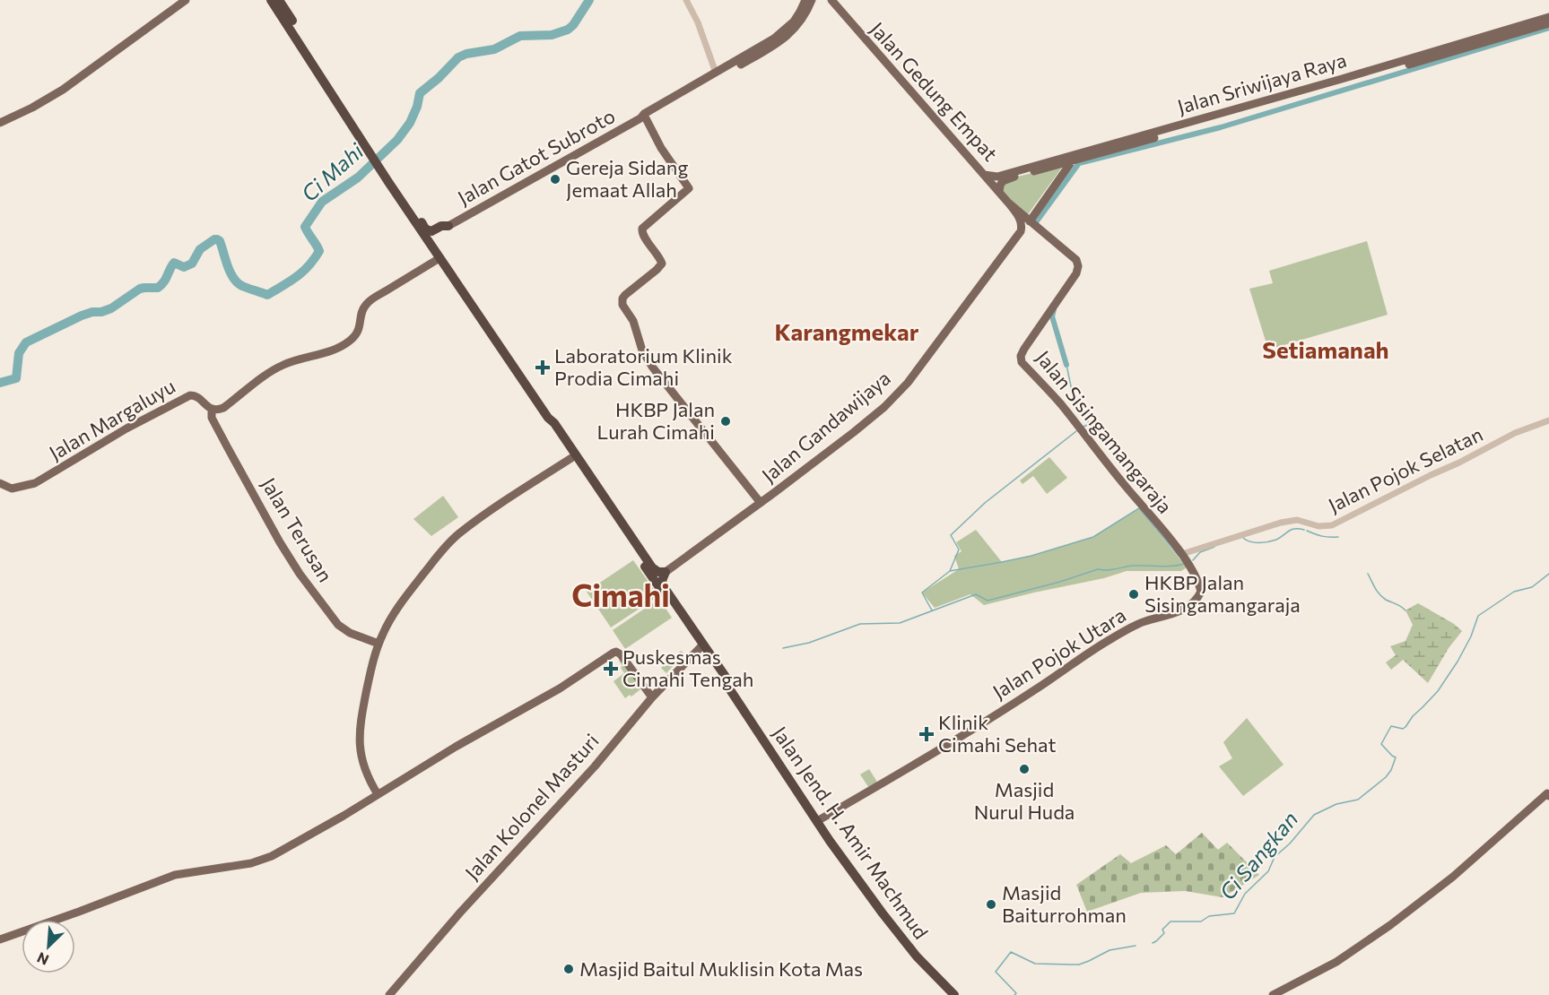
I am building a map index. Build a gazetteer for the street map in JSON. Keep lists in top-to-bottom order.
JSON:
{
  "streets": {
    "highway": ["Jalan Jend. H. Amir Machmud"],
    "main road": [
      "Jalan Sriwijaya Raya",
      "Jalan Gedung Empat",
      "Jalan Gatot Subroto",
      "Jalan Margaluyu",
      "Jalan Gandawijaya",
      "Jalan Sisingamangaraja",
      "Jalan Terusan",
      "Jalan Pojok Utara",
      "Jalan Kolonel Masturi"
    ],
    "street": ["Jalan Pojok Selatan"]
  },
  "crossings": [
    ["Jalan Sriwijaya Raya", "Jalan Gedung Empat"],
    ["Jalan Gedung Empat", "Jalan Gandawijaya"],
    ["Jalan Gedung Empat", "Jalan Sisingamangaraja"],
    ["Jalan Gatot Subroto", "Jalan Jend. H. Amir Machmud"],
    ["Jalan Margaluyu", "Jalan Terusan"],
    ["Jalan Gandawijaya", "Jalan Sisingamangaraja"],
    ["Jalan Gandawijaya", "Jalan Jend. H. Amir Machmud"],
    ["Jalan Sisingamangaraja", "Jalan Pojok Selatan"],
    ["Jalan Sisingamangaraja", "Jalan Pojok Utara"],
    ["Jalan Pojok Utara", "Jalan Jend. H. Amir Machmud"],
    ["Jalan Kolonel Masturi", "Jalan Jend. H. Amir Machmud"]
  ],
  "districts": ["Karangmekar", "Setiamanah", "Cimahi"],
  "water": ["Ci Mahi", "Ci Sangkan"],
  "places": {
    "other": [
      "Gereja Sidang Jemaat Allah",
      "HKBP Jalan Lurah Cimahi",
      "HKBP Jalan Sisingamangaraja",
      "Masjid Nurul Huda",
      "Masjid Baiturrohman",
      "Masjid Baitul Muklisin Kota Mas"
    ],
    "health": ["Laboratorium Klinik Prodia Cimahi", "Puskesmas Cimahi Tengah", "Klinik Cimahi Sehat"]
  },
  "north": "bottom left"
}
